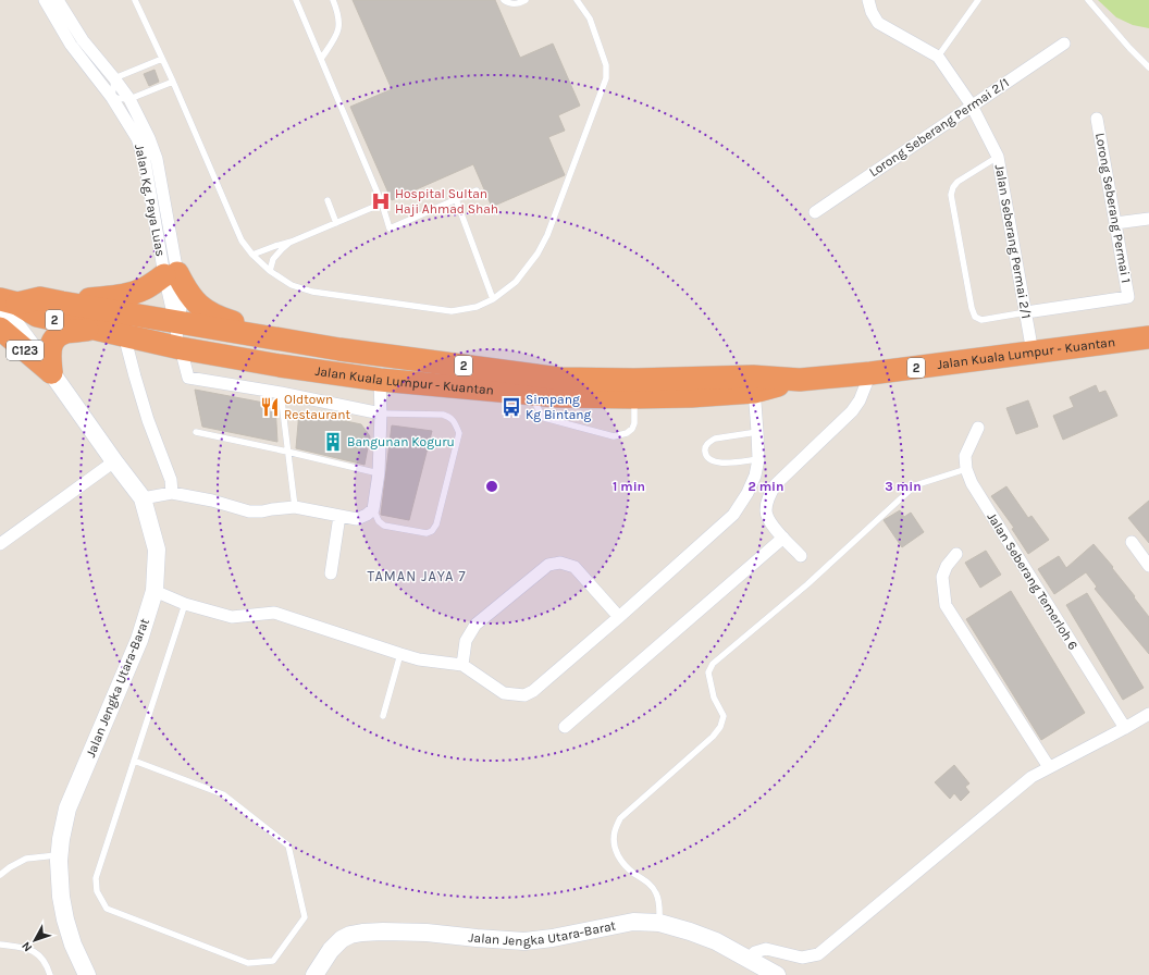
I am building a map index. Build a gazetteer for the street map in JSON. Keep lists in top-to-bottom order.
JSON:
{
  "streets": {
    "highway": ["2", "C123", "Jalan Kuala Lumpur - Kuantan"],
    "street": [
      "Lorong Seberang Permai 2/1",
      "Jalan Kg. Paya Luas",
      "Lorong Seberang Permai 1",
      "Jalan Seberang Permai 2/1",
      "Jalan Seberang Temerloh 6",
      "Jalan Jengka Utara-Barat"
    ]
  },
  "crossings": [
    ["Lorong Seberang Permai 2/1", "Jalan Seberang Permai 2/1"],
    ["Jalan Kg. Paya Luas", "Jalan Kuala Lumpur - Kuantan"],
    ["Lorong Seberang Permai 1", "Jalan Seberang Permai 2/1"],
    ["Jalan Seberang Permai 2/1", "Jalan Kuala Lumpur - Kuantan"],
    ["C123", "Jalan Kuala Lumpur - Kuantan"],
    ["C123", "Jalan Jengka Utara-Barat"],
    ["Jalan Kuala Lumpur - Kuantan", "Jalan Jengka Utara-Barat"]
  ],
  "districts": ["TAMAN JAYA 7"],
  "places": {
    "hospital": ["Hospital Sultan Haji Ahmad Shah"],
    "restaurant": ["Oldtown Restaurant"],
    "bus stop": ["Simpang Kg Bintang"],
    "building": ["Bangunan Koguru"]
  },
  "north": "bottom left",
  "rings": ["1 min", "2 min", "3 min"]
}
